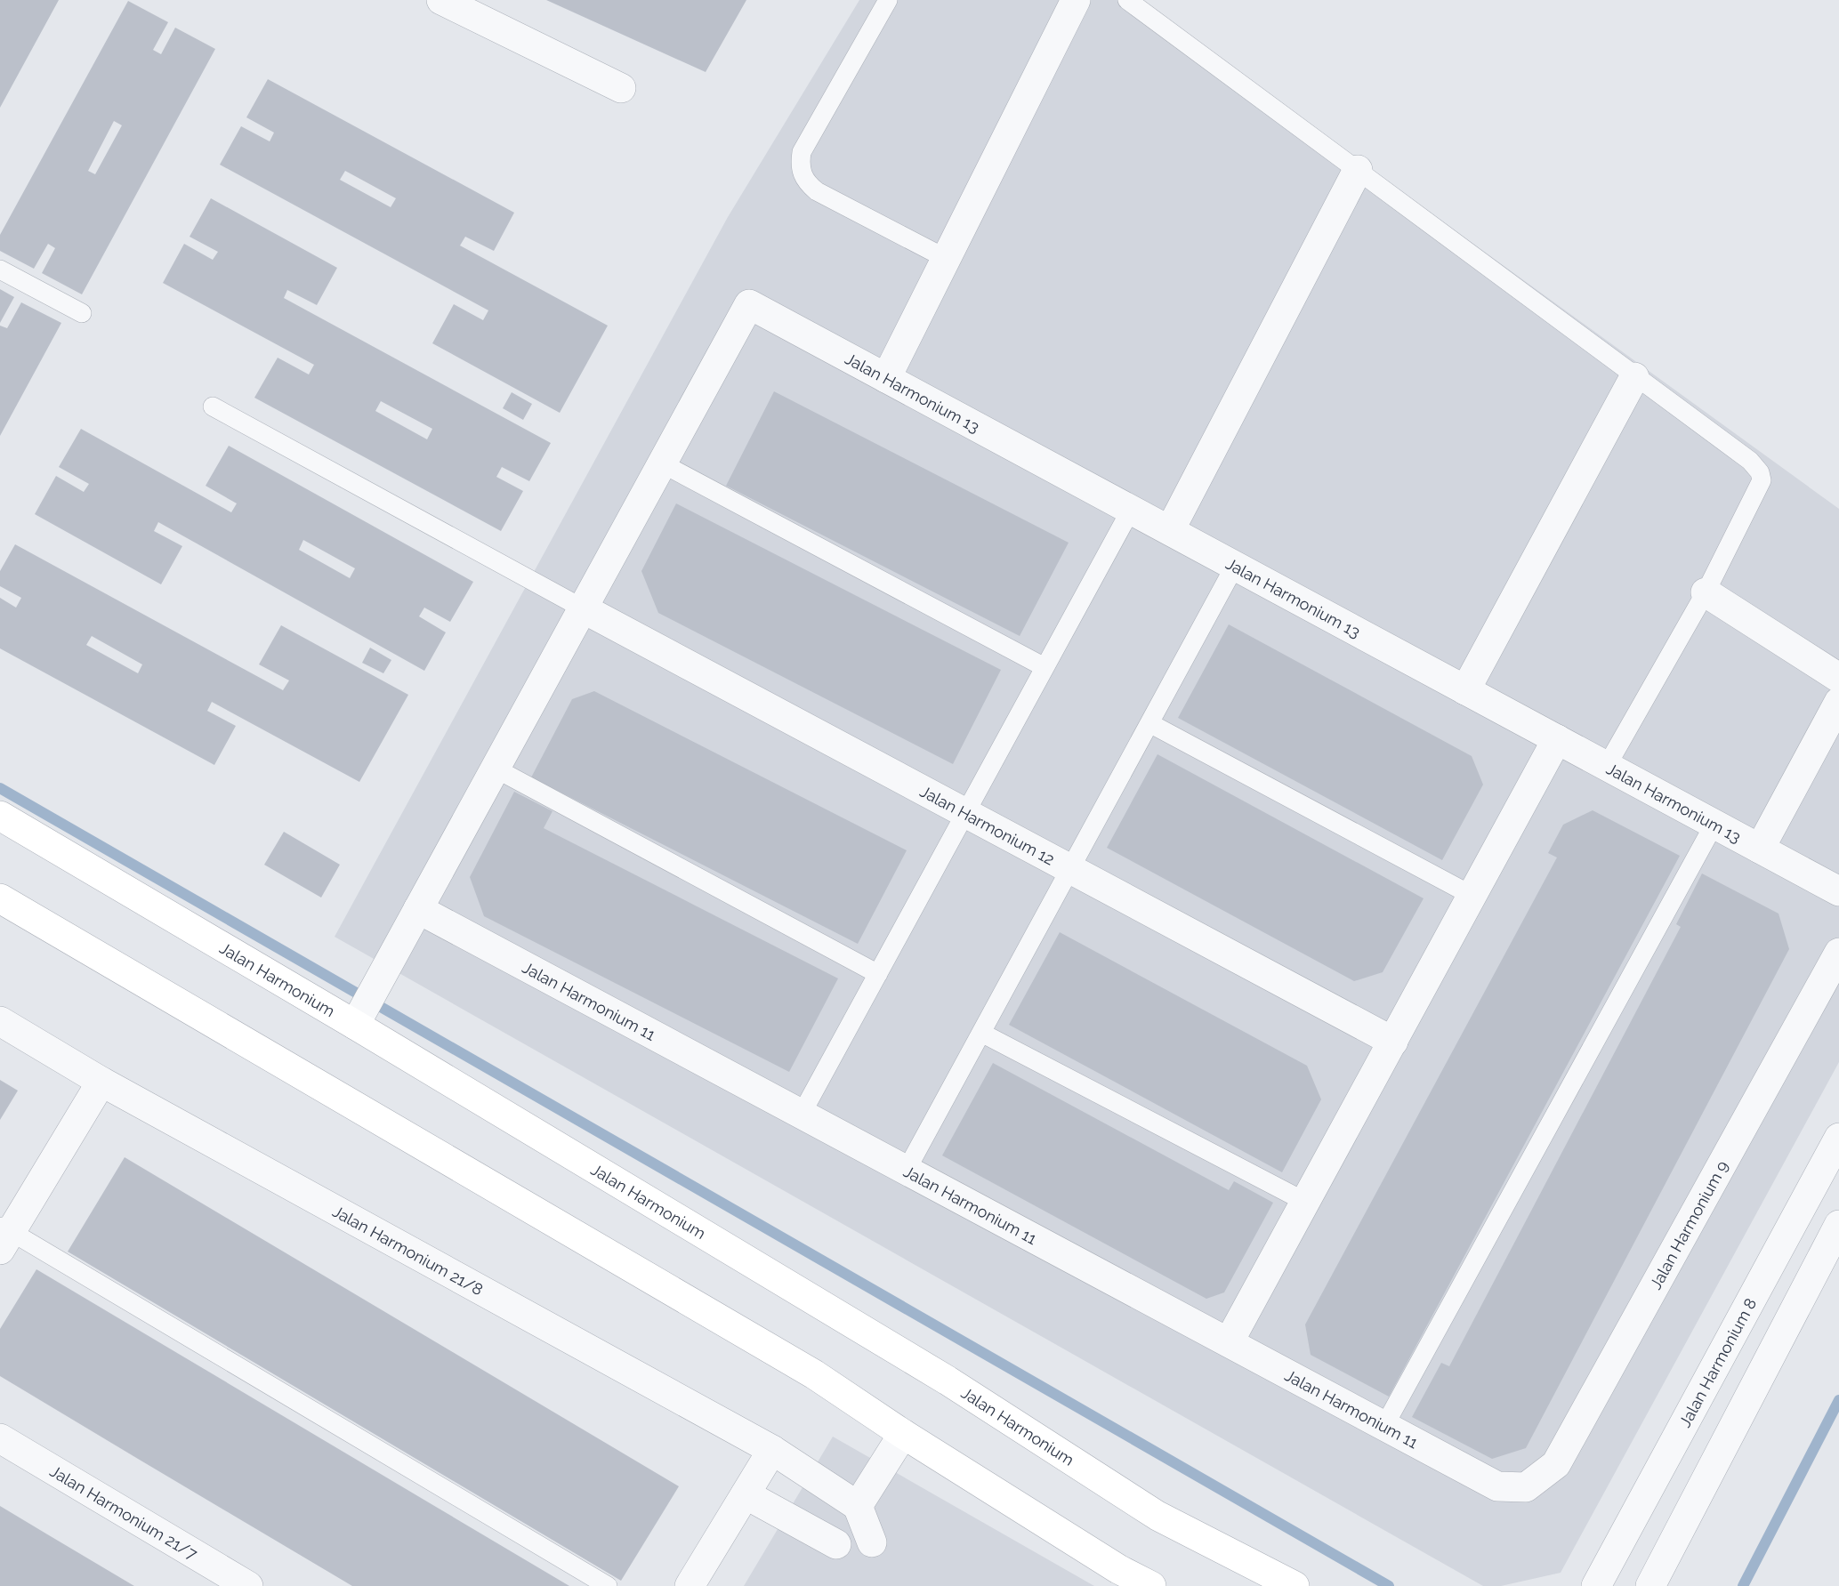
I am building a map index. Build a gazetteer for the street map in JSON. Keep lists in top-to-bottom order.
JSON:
{
  "streets": {
    "main road": ["Jalan Harmonium"],
    "street": [
      "Jalan Harmonium 13",
      "Jalan Harmonium 12",
      "Jalan Harmonium 11",
      "Jalan Harmonium 9",
      "Jalan Harmonium 21/8",
      "Jalan Harmonium 8",
      "Jalan Harmonium 21/7"
    ]
  },
  "crossings": [
    ["Jalan Harmonium 11", "Jalan Harmonium 9"]
  ]
}
